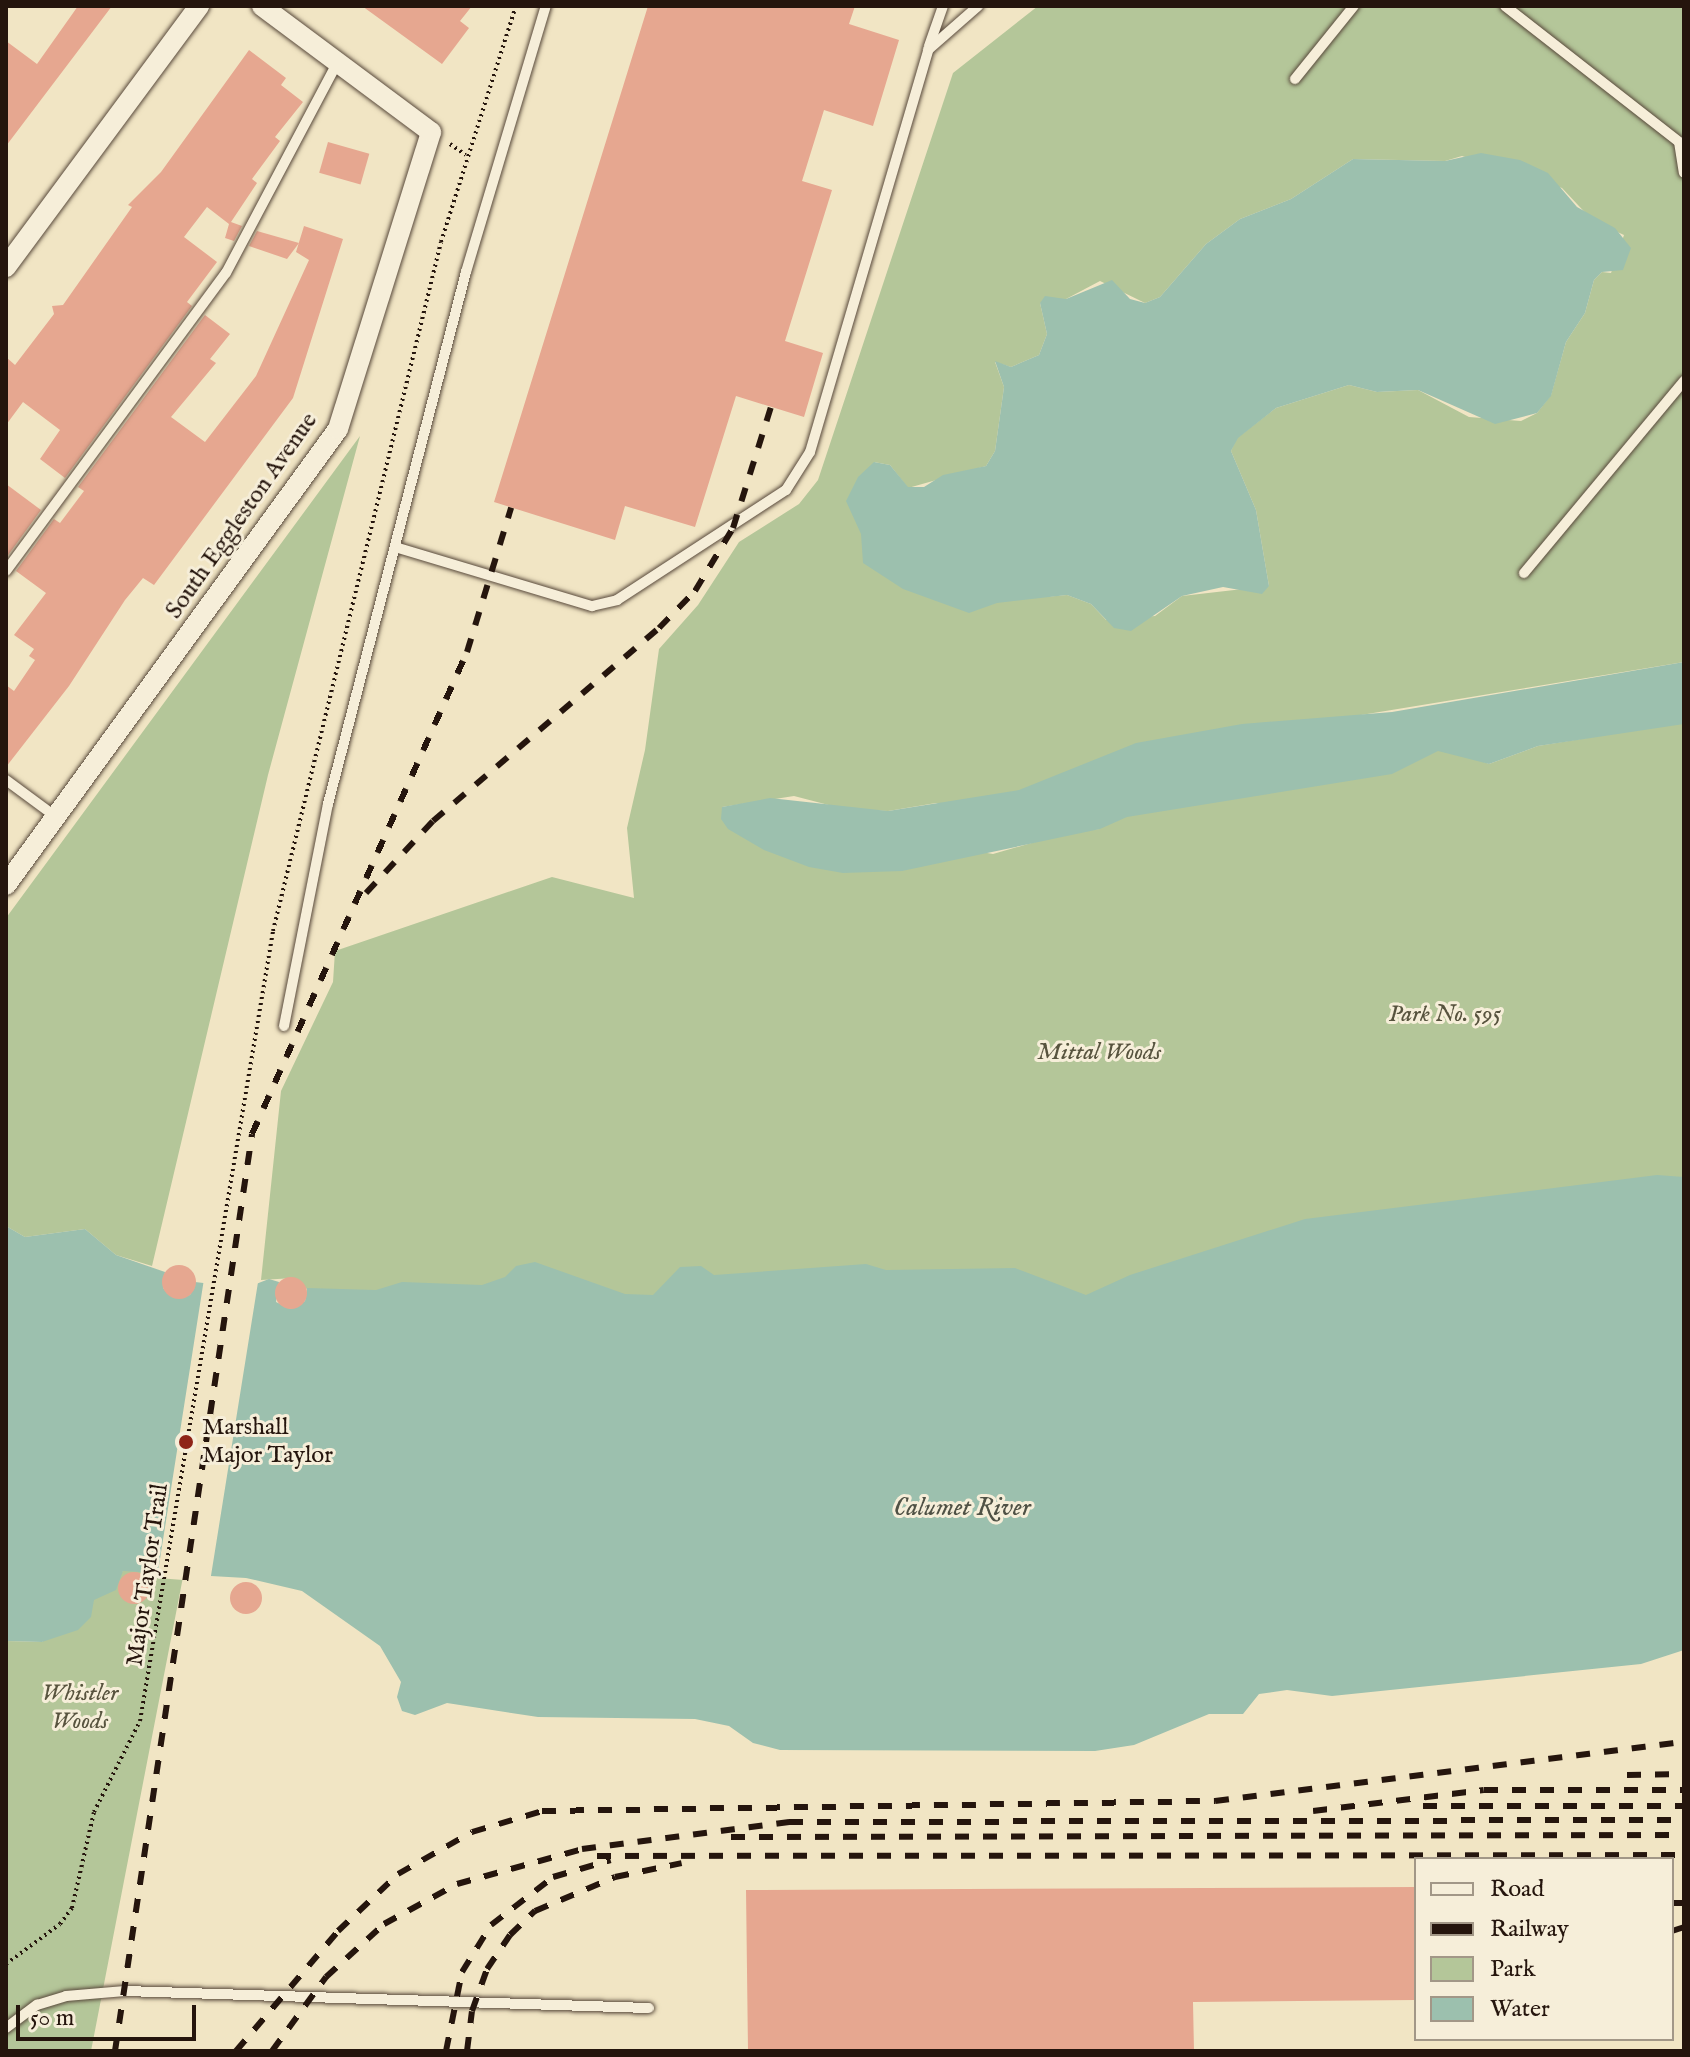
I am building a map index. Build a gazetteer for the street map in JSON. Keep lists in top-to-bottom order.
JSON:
{
  "streets": {
    "street": ["South Eggleston Avenue"],
    "path": ["Major Taylor Trail"]
  },
  "water": ["Calumet River"],
  "parks": ["Park No. 595", "Mittal Woods", "Whistler Woods"],
  "places": ["Marshall Major Taylor"],
  "legend": [
    "Road",
    "Railway",
    "Park",
    "Water"
  ],
  "scale_bar": "50 m"
}
